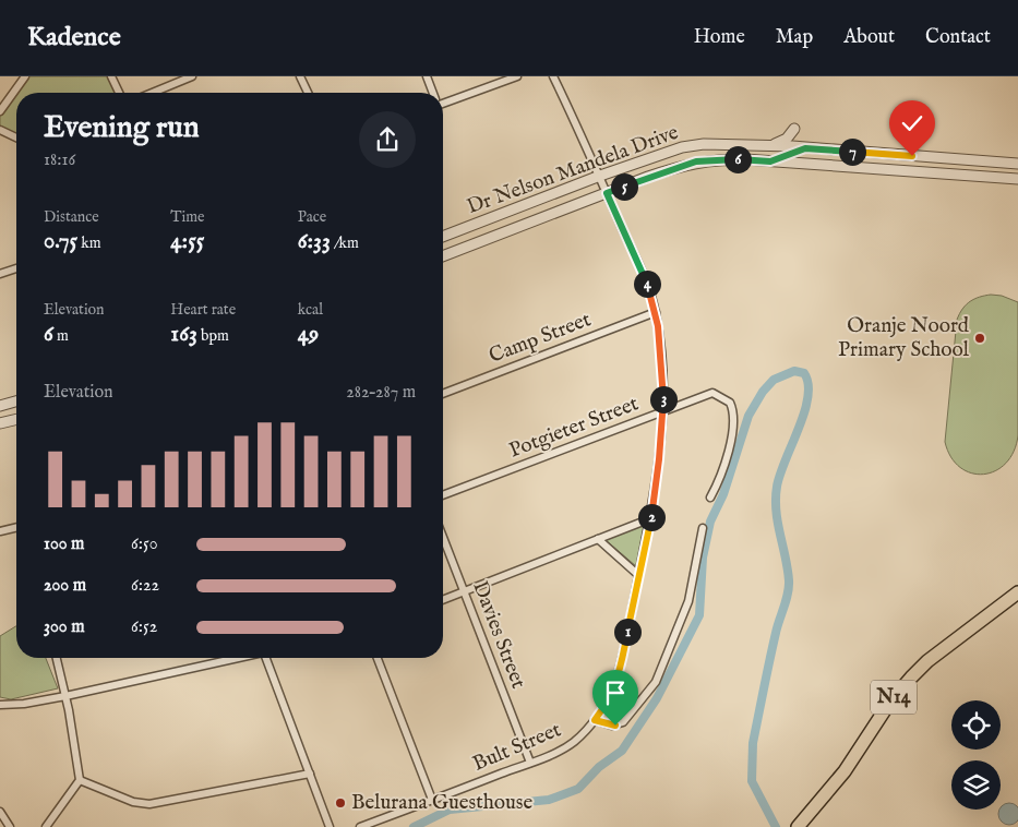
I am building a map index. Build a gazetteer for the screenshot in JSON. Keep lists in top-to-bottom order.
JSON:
{
  "streets": {
    "highway": ["N14"],
    "street": [
      "Dr Nelson Mandela Drive",
      "Camp Street",
      "Potgieter Street",
      "Davies Street",
      "Bult Street"
    ]
  },
  "crossings": [
    ["Dr Nelson Mandela Drive", "Bult Street"],
    ["Camp Street", "Bult Street"],
    ["Potgieter Street", "Bult Street"],
    ["Davies Street", "Bult Street"]
  ],
  "places": ["Oranje Noord Primary School", "Belurana Guesthouse"],
  "page": {
    "header": "Kadence",
    "nav": [
      "Home",
      "Map",
      "About",
      "Contact"
    ],
    "heading": ["Evening run", "18:16"],
    "pins": [
      "7",
      "6",
      "5",
      "4",
      "3",
      "2",
      "1"
    ],
    "stats": [
      ["Distance", "0.75 km"],
      ["Time", "4:55"],
      ["Pace", "6:33 /km"],
      ["Elevation", "6 m"],
      ["Heart rate", "163 bpm"],
      ["kcal", "49"]
    ],
    "chart": ["Elevation", "282–287 m"],
    "list": [
      {
        "name": "100 m",
        "note": "6:50"
      },
      {
        "name": "200 m",
        "note": "6:22"
      },
      {
        "name": "300 m",
        "note": "6:52"
      }
    ]
  }
}
